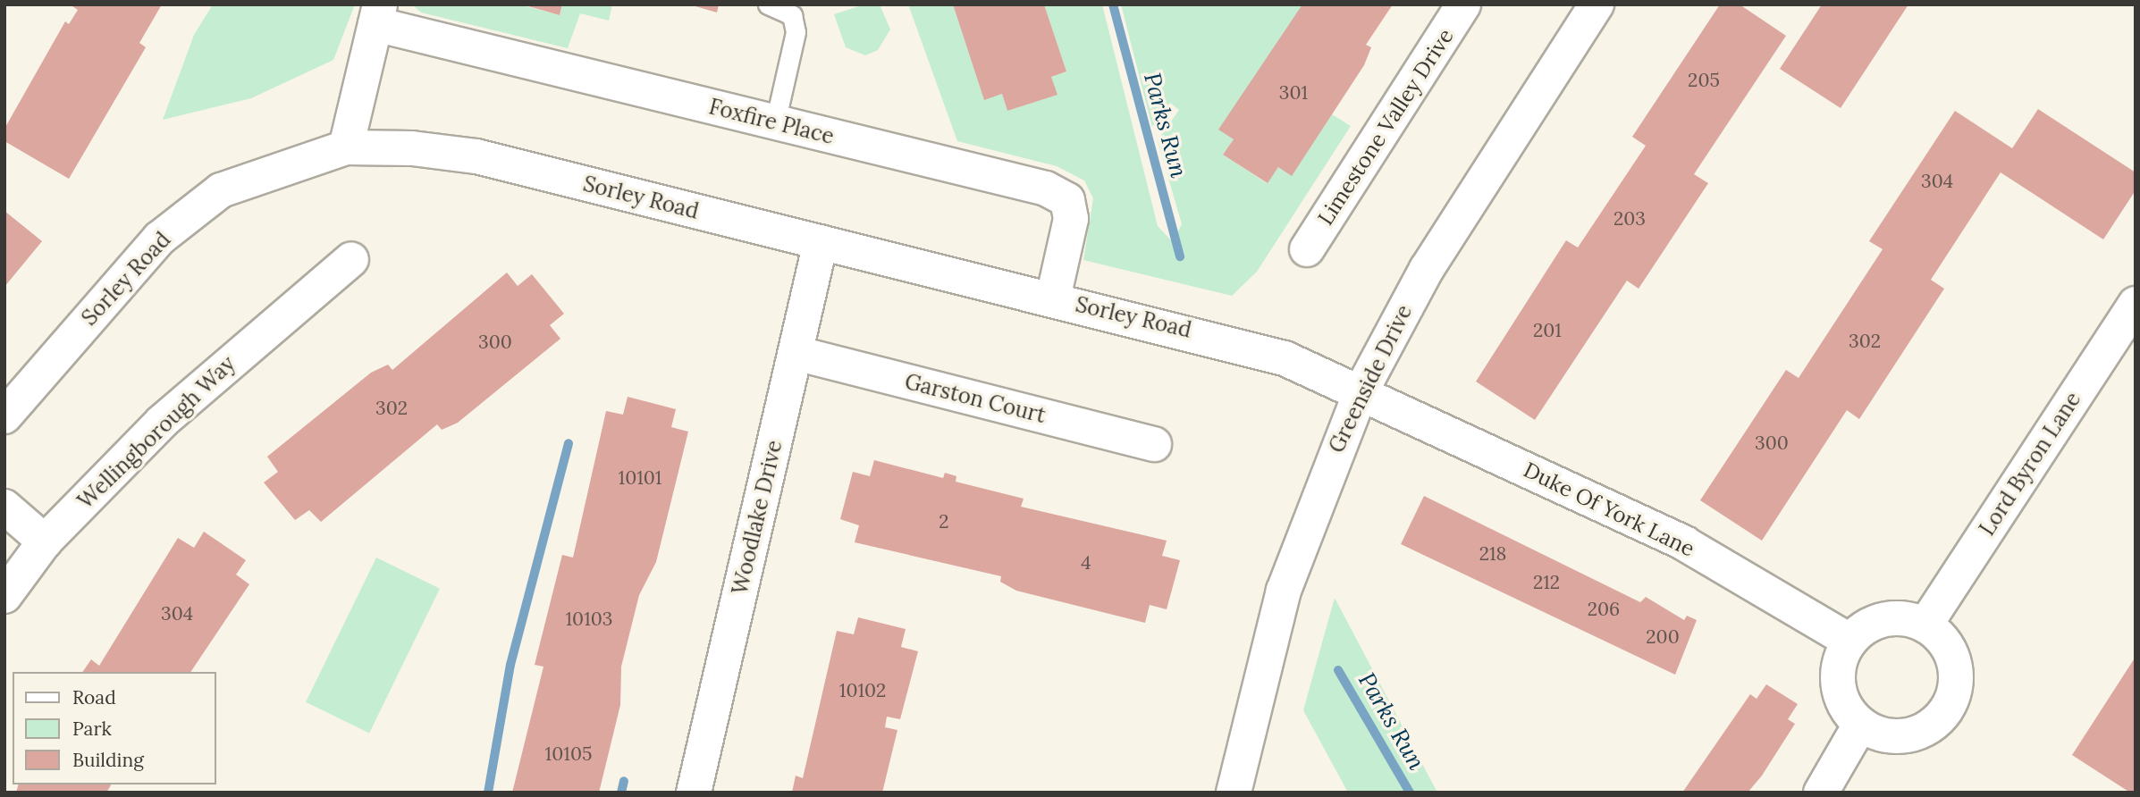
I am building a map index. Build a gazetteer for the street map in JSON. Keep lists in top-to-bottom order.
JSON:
{
  "streets": {
    "street": [
      "Foxfire Place",
      "Limestone Valley Drive",
      "Sorley Road",
      "Greenside Drive",
      "Garston Court",
      "Wellingborough Way",
      "Lord Byron Lane",
      "Duke Of York Lane",
      "Woodlake Drive"
    ]
  },
  "crossings": [
    ["Foxfire Place", "Sorley Road"],
    ["Sorley Road", "Greenside Drive"],
    ["Sorley Road", "Duke Of York Lane"],
    ["Sorley Road", "Woodlake Drive"],
    ["Greenside Drive", "Duke Of York Lane"],
    ["Garston Court", "Woodlake Drive"],
    ["Lord Byron Lane", "Duke Of York Lane"]
  ],
  "water": ["Parks Run"],
  "house_numbers": [
    "205",
    "301",
    "304",
    "203",
    "201",
    "302",
    "300",
    "302",
    "300",
    "10101",
    "2",
    "218",
    "4",
    "212",
    "206",
    "304",
    "10103",
    "200",
    "10102",
    "10105"
  ],
  "legend": ["Road", "Park", "Building"]
}
